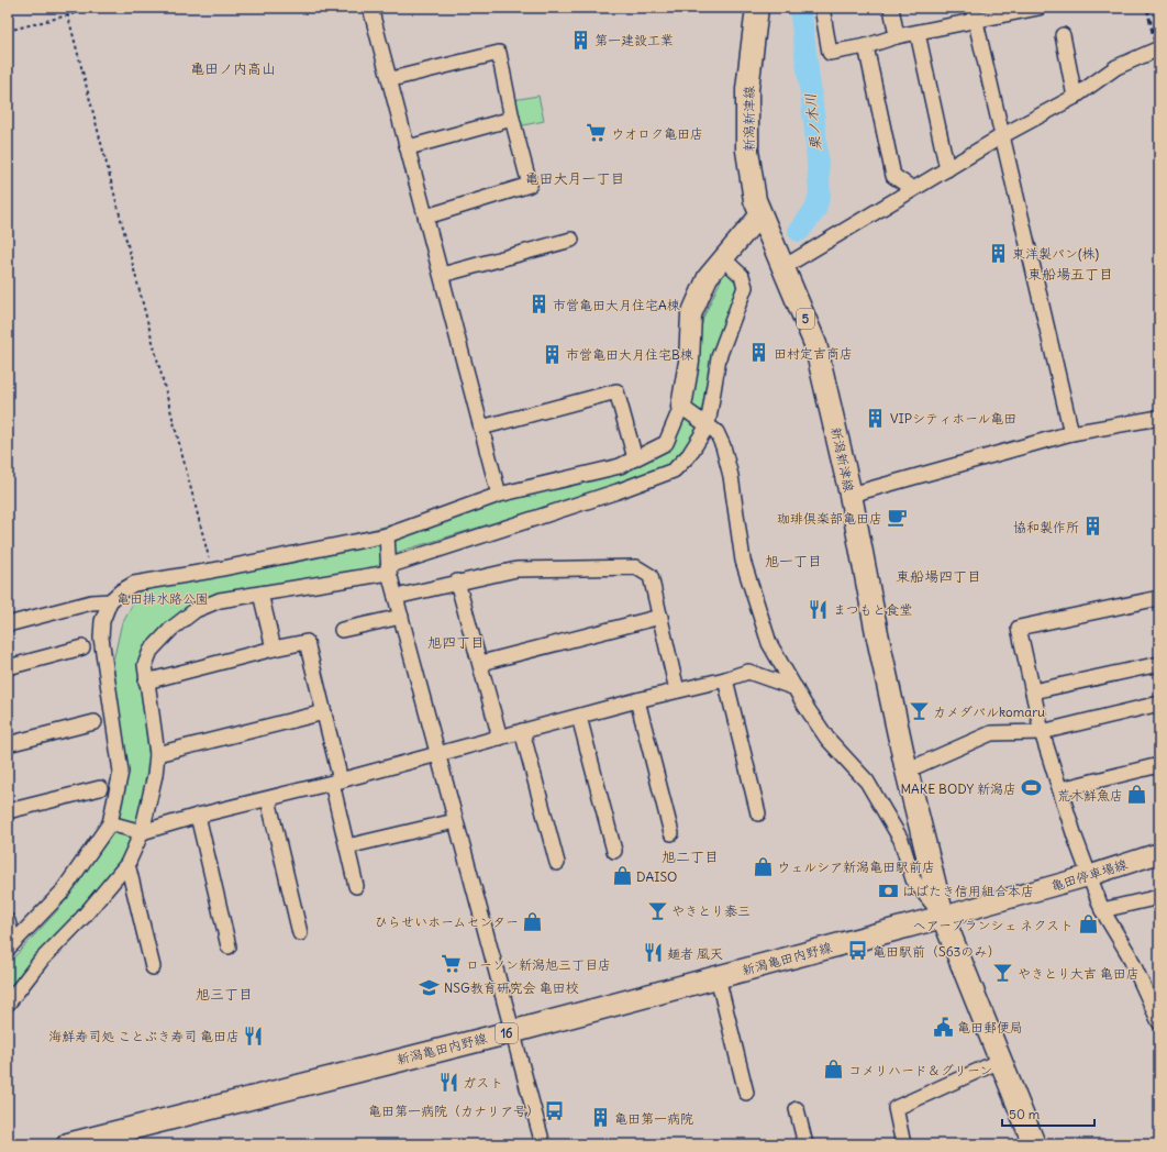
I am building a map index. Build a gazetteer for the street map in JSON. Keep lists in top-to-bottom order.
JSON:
{
  "streets": {
    "main road": [
      "新潟新津線",
      "5",
      "亀田停車場線",
      "新潟亀田内野線",
      "16"
    ]
  },
  "crossings": [
    ["新潟新津線", "5"],
    ["新潟新津線", "亀田停車場線"],
    ["新潟新津線", "新潟亀田内野線"],
    ["5", "亀田停車場線"],
    ["5", "新潟亀田内野線"],
    ["亀田停車場線", "新潟亀田内野線"]
  ],
  "districts": [
    "亀田ノ内高山",
    "亀田大月一丁目",
    "東船場五丁目",
    "旭一丁目",
    "東船場四丁目",
    "旭四丁目",
    "旭二丁目",
    "旭三丁目"
  ],
  "water": ["栗ノ木川"],
  "parks": ["亀田排水路公園"],
  "places": {
    "building": [
      "第一建設工業",
      "東洋製パン(株)",
      "市営亀田大月住宅A棟",
      "田村定吉商店",
      "市営亀田大月住宅B棟",
      "VIPシティホール亀田",
      "協和製作所",
      "亀田第一病院"
    ],
    "supermarket": ["ウオロク亀田店", "ローソン新潟旭三丁目店"],
    "cafe": ["珈琲倶楽部亀田店"],
    "restaurant": [
      "まつもと食堂",
      "麺者 風天",
      "海鮮寿司処 ことぶき寿司 亀田店",
      "ガスト"
    ],
    "bar": ["カメダバルkomaru", "やきとり泰三", "やきとり大吉 亀田店"],
    "sports": ["MAKE BODY 新潟店"],
    "shop": [
      "荒木鮮魚店",
      "ウェルシア新潟亀田駅前店",
      "DAISO",
      "ひらせいホームセンター",
      "ヘアーブランシェ ネクスト",
      "コメリハード＆グリーン"
    ],
    "bank": ["はばたき信用組合本店"],
    "bus stop": ["亀田駅前（S63のみ）", "亀田第一病院（カナリア号）"],
    "school or university": ["NSG教育研究会 亀田校"],
    "public building": ["亀田郵便局"]
  },
  "scale_bar": "50 m"
}
